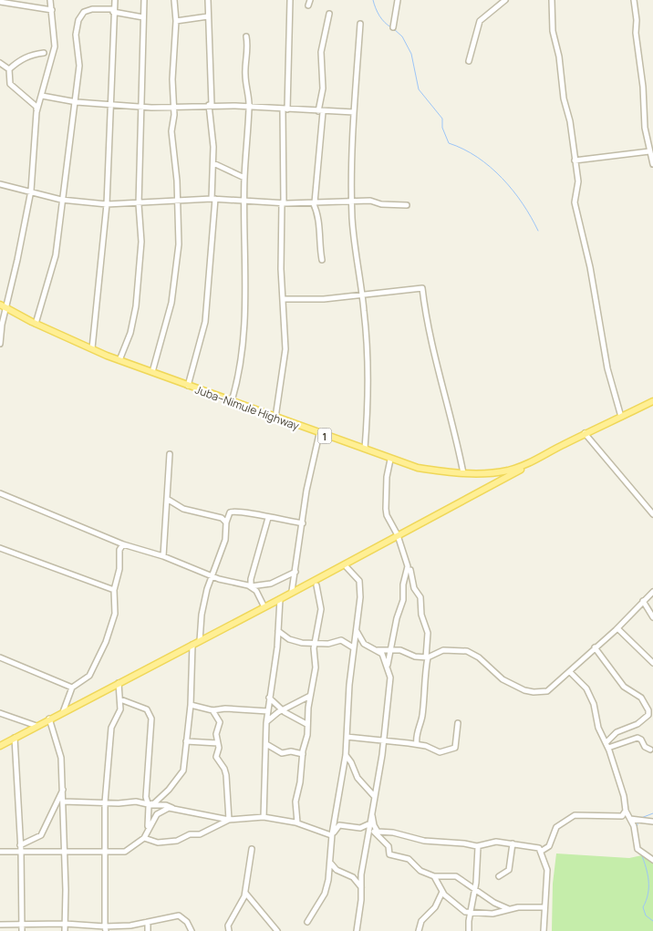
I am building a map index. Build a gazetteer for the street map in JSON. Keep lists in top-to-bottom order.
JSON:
{
  "streets": {
    "main road": ["Juba–Nimule Highway", "1"]
  }
}
